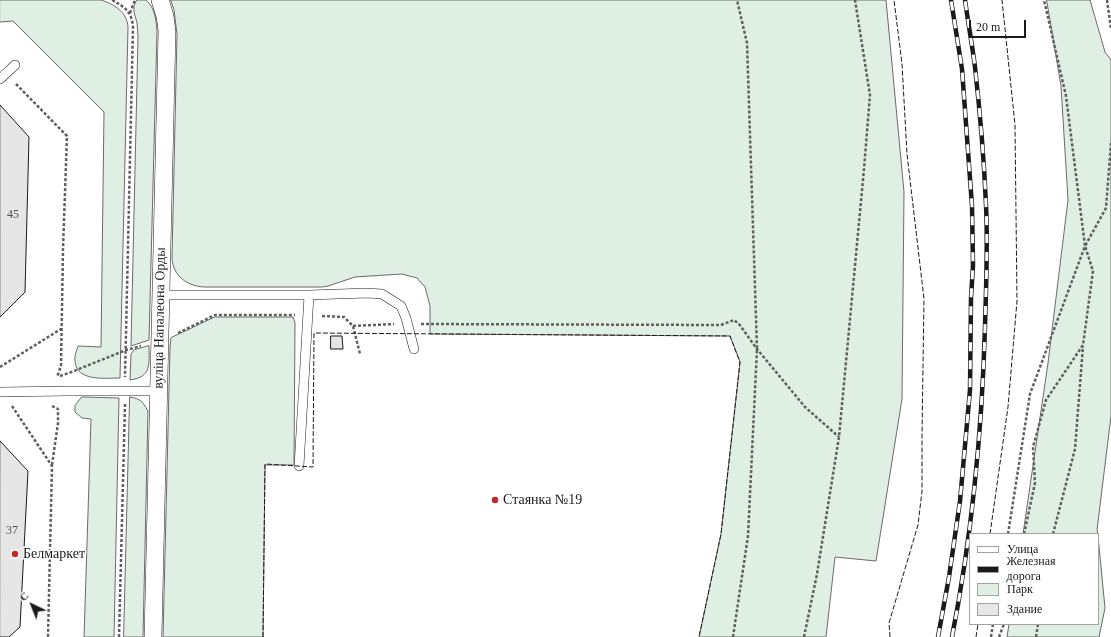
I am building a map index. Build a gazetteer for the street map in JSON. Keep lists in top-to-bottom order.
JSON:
{
  "streets": {
    "street": ["вуліца Напалеона Орды"]
  },
  "places": ["Стаянка №19", "Белмаркет"],
  "house_numbers": ["45", "37"],
  "legend": [
    "Улица",
    "Железная дорога",
    "Парк",
    "Здание"
  ],
  "scale_bar": "20 m",
  "north": "top left"
}
